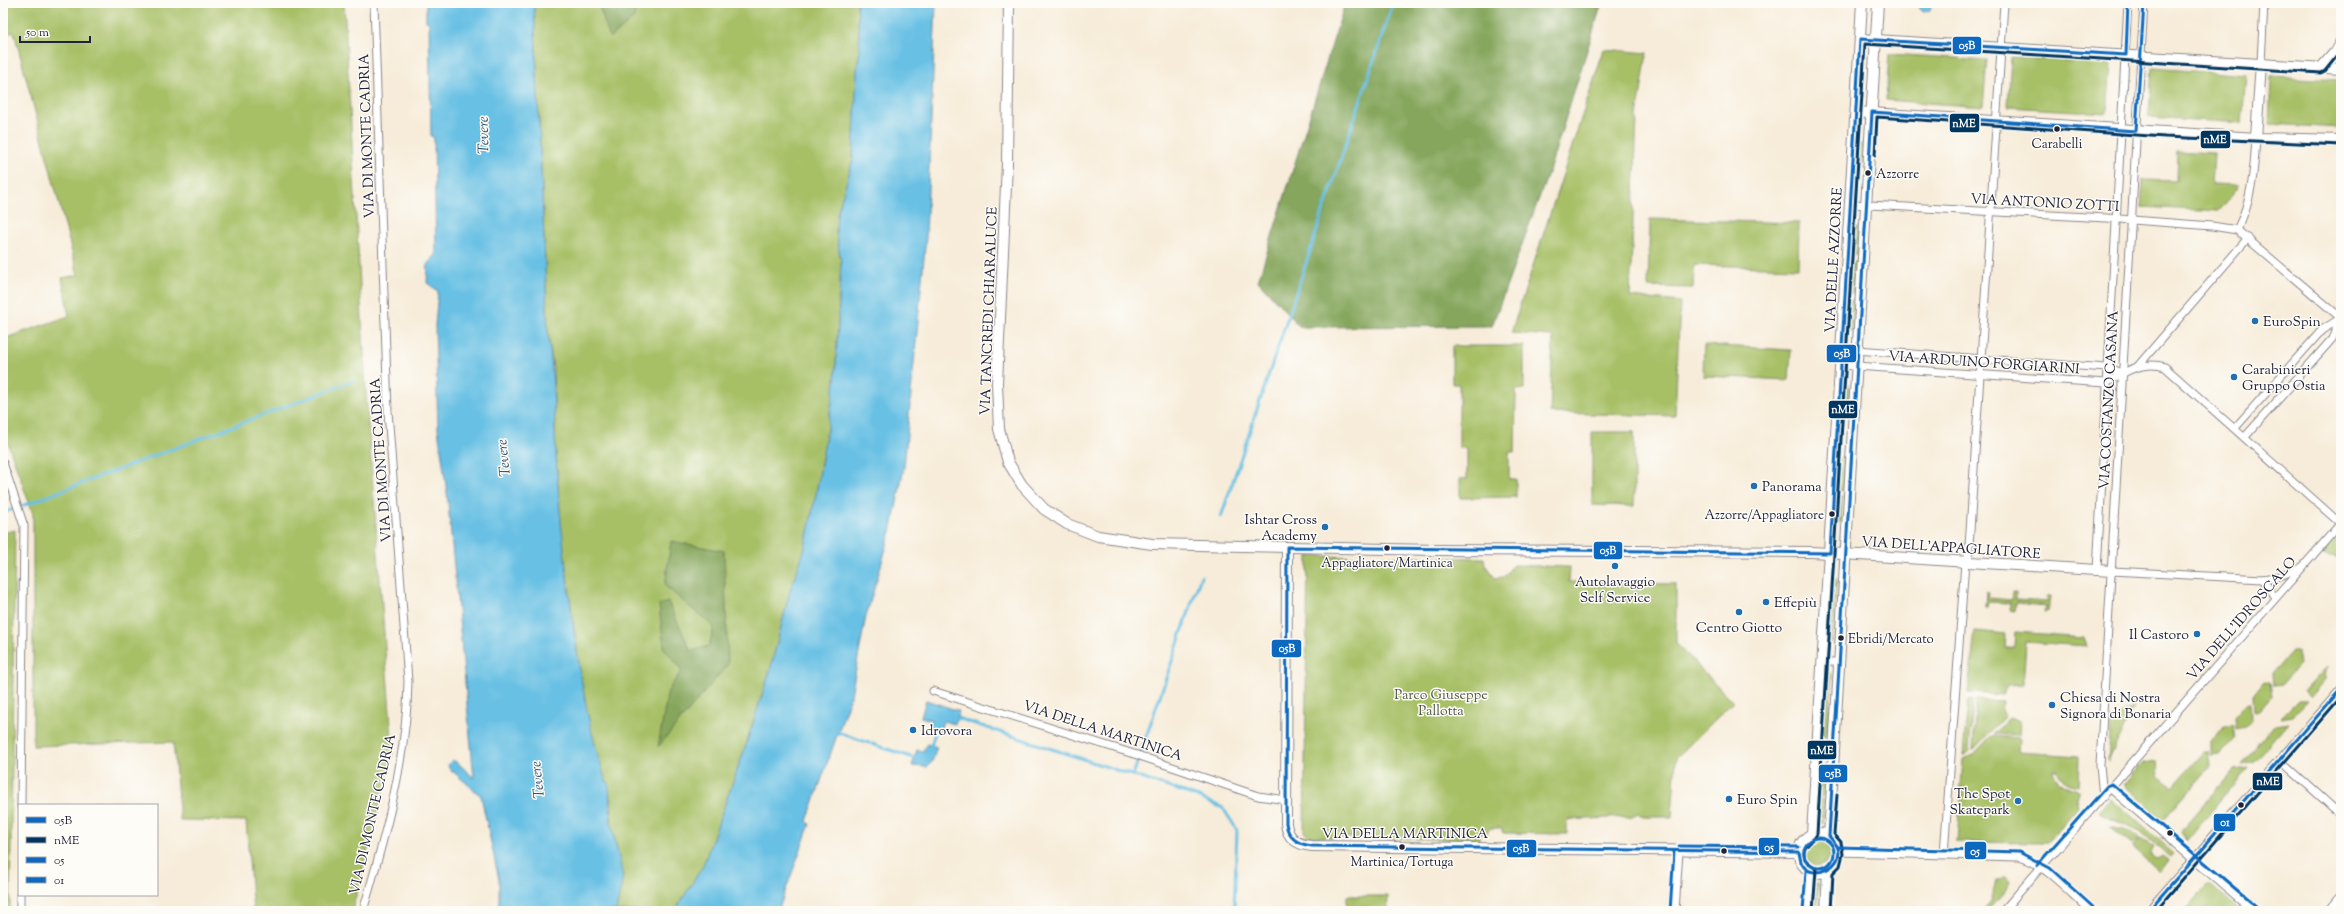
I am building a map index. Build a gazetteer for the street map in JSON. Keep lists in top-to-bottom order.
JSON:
{
  "streets": {
    "street": [
      "VIA DI MONTE CADRIA",
      "VIA ANTONIO ZOTTI",
      "VIA DELLE AZZORRE",
      "VIA TANCREDI CHIARALUCE",
      "VIA ARDUINO FORGIARINI",
      "VIA COSTANZO CASANA",
      "VIA DELL'APPAGLIATORE",
      "VIA DELL'IDROSCALO",
      "VIA DELLA MARTINICA"
    ]
  },
  "crossings": [
    ["VIA ANTONIO ZOTTI", "VIA DELLE AZZORRE"],
    ["VIA ANTONIO ZOTTI", "VIA COSTANZO CASANA"],
    ["VIA DELLE AZZORRE", "VIA ARDUINO FORGIARINI"],
    ["VIA DELLE AZZORRE", "VIA DELL'APPAGLIATORE"],
    ["VIA DELLE AZZORRE", "VIA DELLA MARTINICA"],
    ["VIA TANCREDI CHIARALUCE", "VIA DELL'APPAGLIATORE"],
    ["VIA TANCREDI CHIARALUCE", "VIA DELLA MARTINICA"],
    ["VIA ARDUINO FORGIARINI", "VIA COSTANZO CASANA"],
    ["VIA COSTANZO CASANA", "VIA DELL'APPAGLIATORE"],
    ["VIA COSTANZO CASANA", "VIA DELL'IDROSCALO"],
    ["VIA DELL'APPAGLIATORE", "VIA DELL'IDROSCALO"]
  ],
  "water": ["Tevere"],
  "parks": ["Parco Giuseppe Pallotta"],
  "places": [
    "Carabelli",
    "Azzorre",
    "EuroSpin",
    "Carabinieri Gruppo Ostia",
    "Panorama",
    "Azzorre/Appagliatore",
    "Ishtar Cross Academy",
    "Appagliatore/Martinica",
    "Autolavaggio Self Service",
    "Effepiù",
    "Centro Giotto",
    "Il Castoro",
    "Ebridi/Mercato",
    "Chiesa di Nostra Signora di Bonaria",
    "Idrovora",
    "Euro Spin",
    "The Spot Skatepark",
    "Martinica/Tortuga"
  ],
  "lines": [
    "transit line 05B",
    "transit line nME",
    "transit line 01",
    "transit line 05"
  ],
  "legend": [
    "05B",
    "nME",
    "05",
    "01"
  ],
  "scale_bar": "50 m"
}
